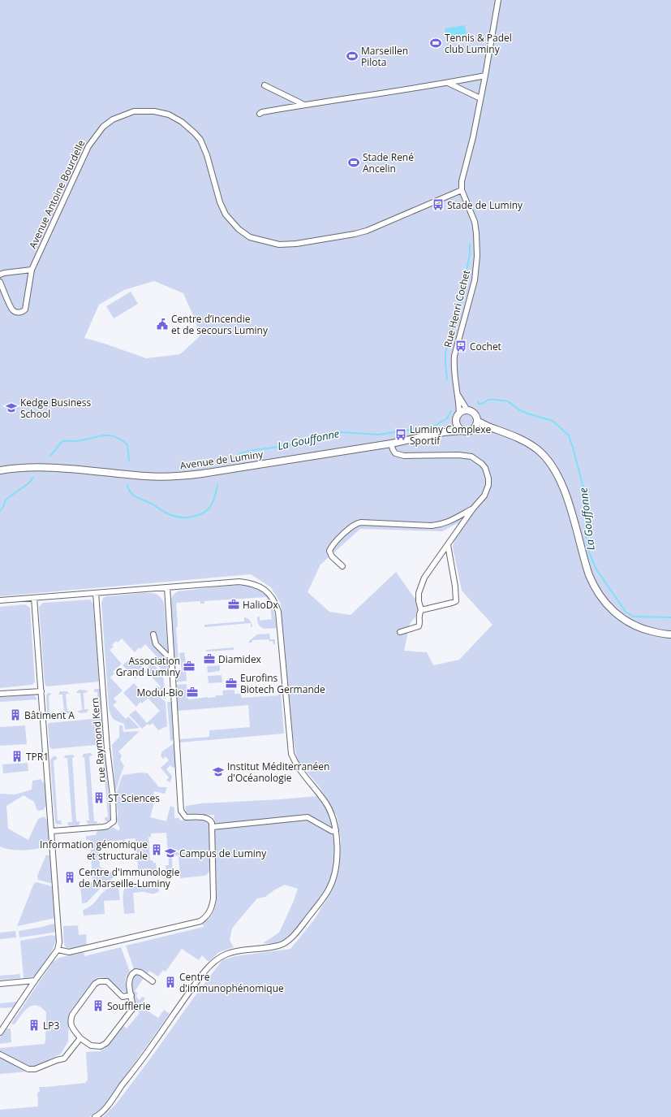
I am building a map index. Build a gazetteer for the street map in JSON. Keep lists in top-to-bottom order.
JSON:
{
  "streets": {
    "street": [
      "Avenue Antoine Bourdelle",
      "Rue Henri Cochet",
      "Avenue de Luminy",
      "rue Raymond Kern"
    ]
  },
  "crossings": [
    ["Avenue Antoine Bourdelle", "Rue Henri Cochet"],
    ["Rue Henri Cochet", "Avenue de Luminy"]
  ],
  "water": ["La Gouffonne"],
  "places": {
    "sports": ["Tennis & Padel club Luminy", "Marseillen Pilota", "Stade René Ancelin"],
    "bus stop": ["Stade de Luminy", "Cochet", "Luminy Complexe Sportif"],
    "public building": ["Centre d’incendie et de secours Luminy"],
    "school or university": ["Kedge Business School", "Institut Méditerranéen d'Océanologie", "Campus de Luminy"],
    "office": [
      "HalioDx",
      "Diamidex",
      "Association Grand Luminy",
      "Eurofins Biotech Germande",
      "Modul-Bio"
    ],
    "building": [
      "Bâtiment A",
      "TPR1",
      "ST Sciences",
      "Information génomique et structurale",
      "Centre d'immunologie de Marseille-Luminy",
      "Centre d'immunophénomique",
      "Soufflerie",
      "LP3"
    ]
  }
}
